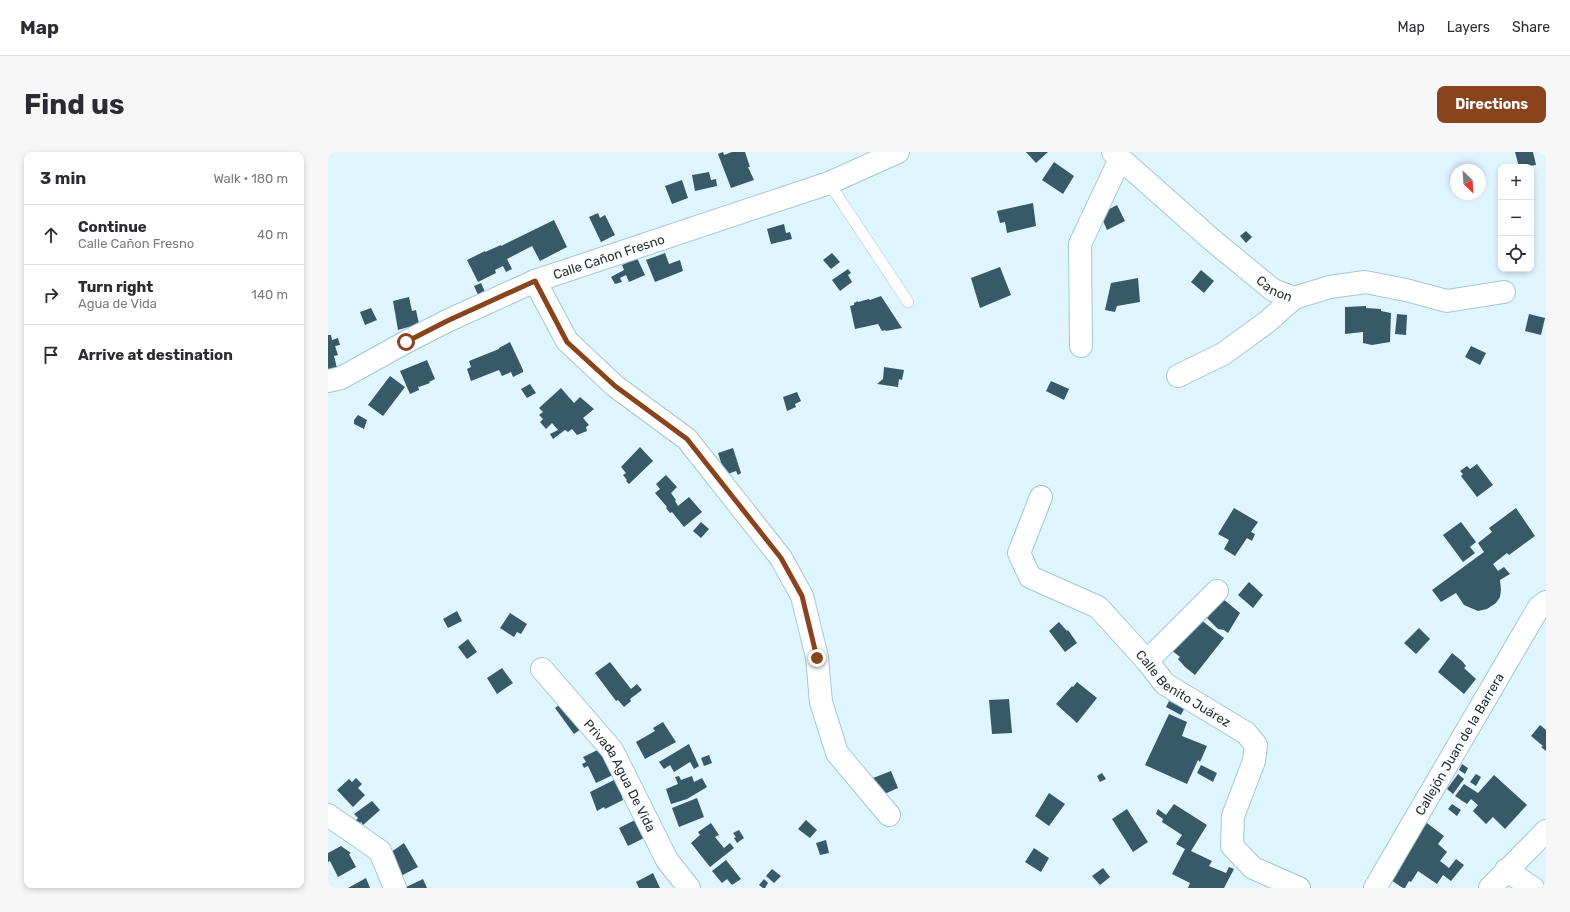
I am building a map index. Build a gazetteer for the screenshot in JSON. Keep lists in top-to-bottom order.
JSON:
{
  "streets": {
    "street": [
      "Calle Cañon Fresno",
      "Canon",
      "Calle Benito Juárez",
      "Callejón Juan de la Barrera",
      "Privada Agua De Vida"
    ]
  },
  "north": "bottom right",
  "page": {
    "header": "Map",
    "nav": ["Map", "Layers", "Share"],
    "buttons": "Directions",
    "title": "Find us",
    "heading": ["3 min", "Walk · 180 m"],
    "map_buttons": ["+", "−"],
    "list": [
      ["Continue", "Calle Cañon Fresno", "40 m"],
      ["Turn right", "Agua de Vida", "140 m"],
      "Arrive at destination"
    ]
  }
}
